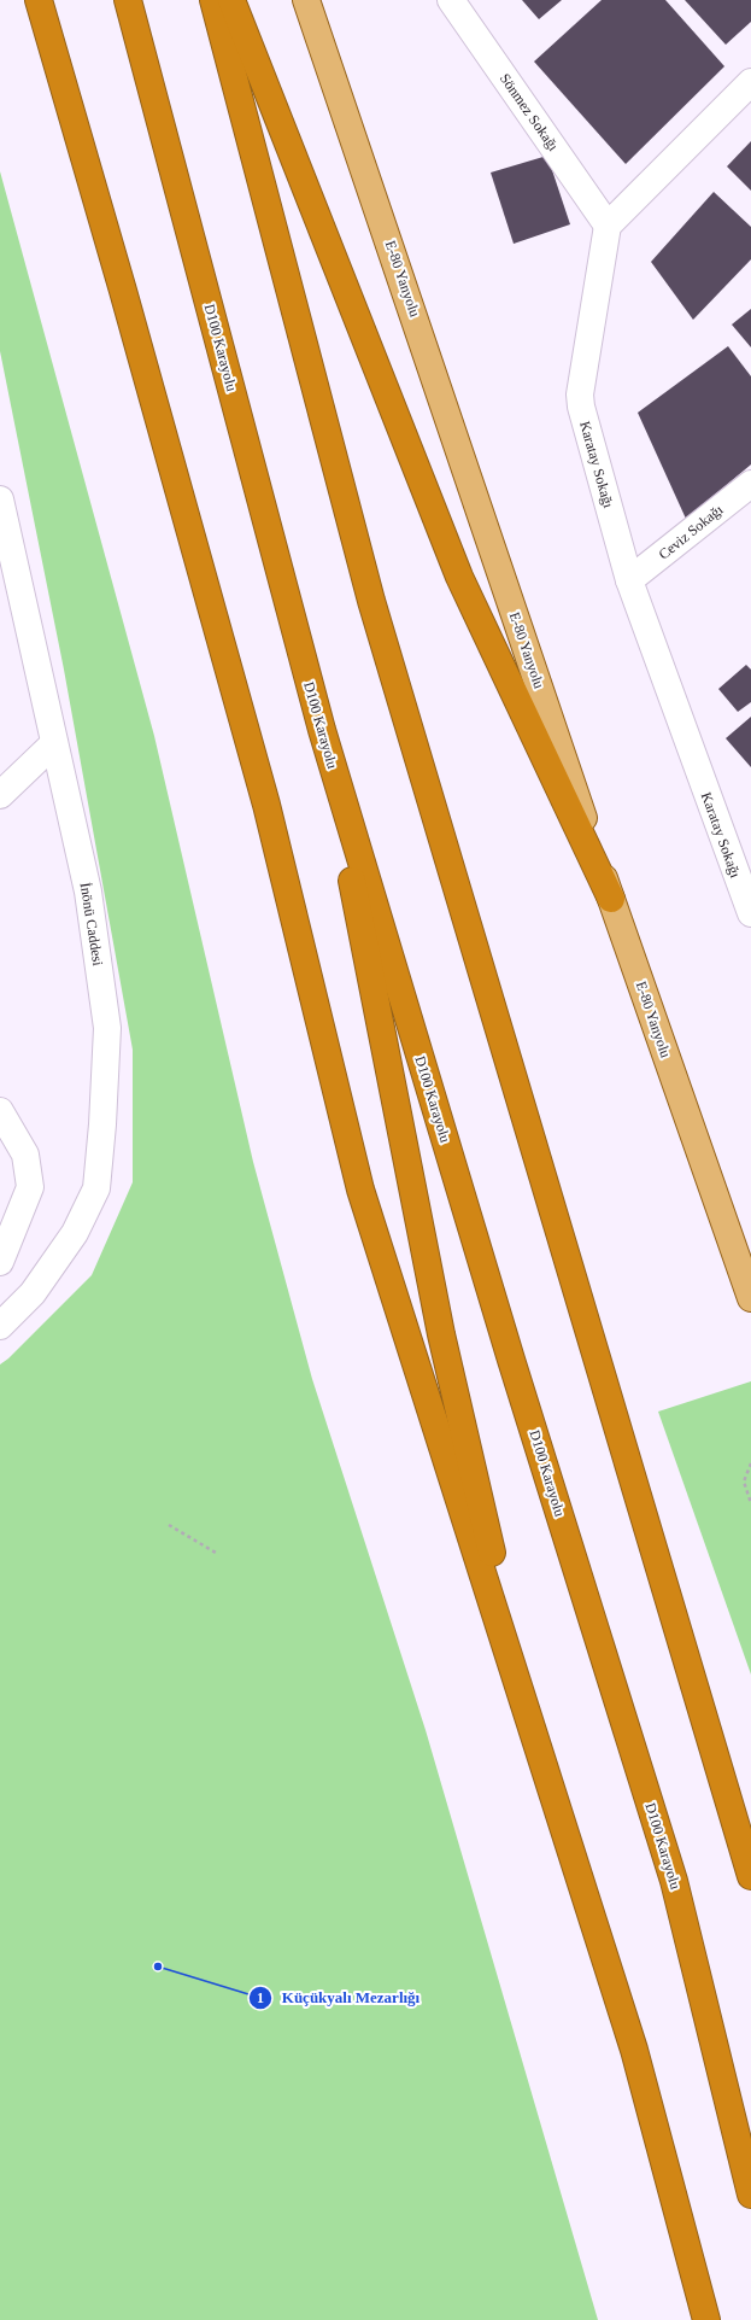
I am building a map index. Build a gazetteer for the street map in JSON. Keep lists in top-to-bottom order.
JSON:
{
  "streets": {
    "highway": ["D100 Karayolu"],
    "main road": ["E-80 Yanyolu"],
    "street": [
      "Sönmez Sokağı",
      "Karatay Sokağı",
      "Ceviz Sokağı",
      "İnönü Caddesi"
    ]
  },
  "crossings": [
    ["Sönmez Sokağı", "Karatay Sokağı"],
    ["Karatay Sokağı", "Ceviz Sokağı"]
  ],
  "places": ["Küçükyalı Mezarlığı"]
}
